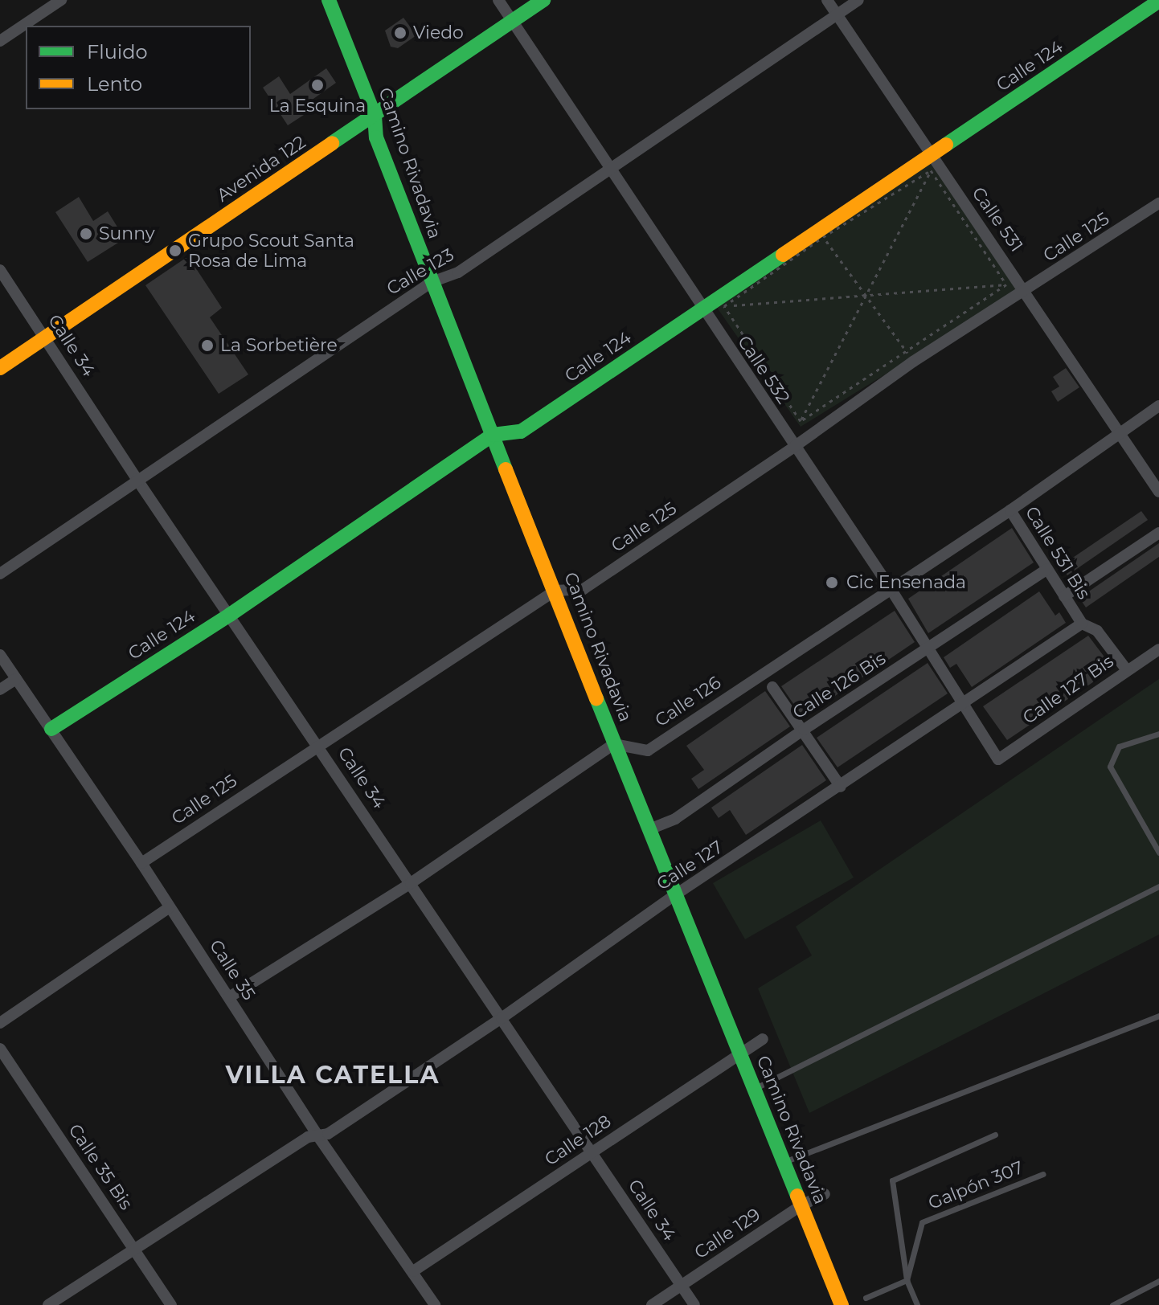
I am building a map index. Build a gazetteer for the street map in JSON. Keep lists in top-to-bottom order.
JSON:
{
  "streets": {
    "main road": ["Calle 124", "Camino Rivadavia", "Avenida 122"],
    "street": [
      "Calle 531",
      "Calle 125",
      "Calle 123",
      "Calle 34",
      "Calle 532",
      "Calle 531 Bis",
      "Calle 126 Bis",
      "Calle 127 Bis",
      "Calle 126",
      "Calle 127",
      "Calle 35",
      "Calle 128",
      "Calle 35 Bis",
      "Calle 129"
    ],
    "lane": ["Galpón 307"]
  },
  "crossings": [
    ["Calle 124", "Camino Rivadavia"],
    ["Calle 124", "Calle 531"],
    ["Calle 124", "Calle 34"],
    ["Calle 124", "Calle 532"],
    ["Calle 124", "Calle 35"],
    ["Camino Rivadavia", "Avenida 122"],
    ["Camino Rivadavia", "Calle 125"],
    ["Camino Rivadavia", "Calle 123"],
    ["Camino Rivadavia", "Calle 126 Bis"],
    ["Camino Rivadavia", "Calle 126"],
    ["Camino Rivadavia", "Calle 127"],
    ["Camino Rivadavia", "Calle 128"],
    ["Camino Rivadavia", "Calle 129"],
    ["Avenida 122", "Calle 34"],
    ["Avenida 122", "Calle 532"],
    ["Calle 531", "Calle 125"],
    ["Calle 531", "Calle 123"],
    ["Calle 531", "Calle 126"],
    ["Calle 125", "Calle 34"],
    ["Calle 125", "Calle 532"],
    ["Calle 125", "Calle 35"],
    ["Calle 123", "Calle 34"],
    ["Calle 123", "Calle 532"],
    ["Calle 34", "Calle 127"],
    ["Calle 34", "Calle 128"],
    ["Calle 34", "Calle 129"],
    ["Calle 532", "Calle 126 Bis"],
    ["Calle 532", "Calle 127 Bis"],
    ["Calle 532", "Calle 126"],
    ["Calle 532", "Calle 127"],
    ["Calle 531 Bis", "Calle 126 Bis"],
    ["Calle 531 Bis", "Calle 127 Bis"],
    ["Calle 531 Bis", "Calle 126"],
    ["Calle 531 Bis", "Calle 127"],
    ["Calle 127", "Calle 35"],
    ["Calle 35", "Calle 128"]
  ],
  "districts": ["VILLA CATELLA"],
  "places": [
    "Viedo",
    "La Esquina",
    "Sunny",
    "Grupo Scout Santa Rosa de Lima",
    "La Sorbetière",
    "Cic Ensenada"
  ],
  "legend": ["Fluido", "Lento"]
}
